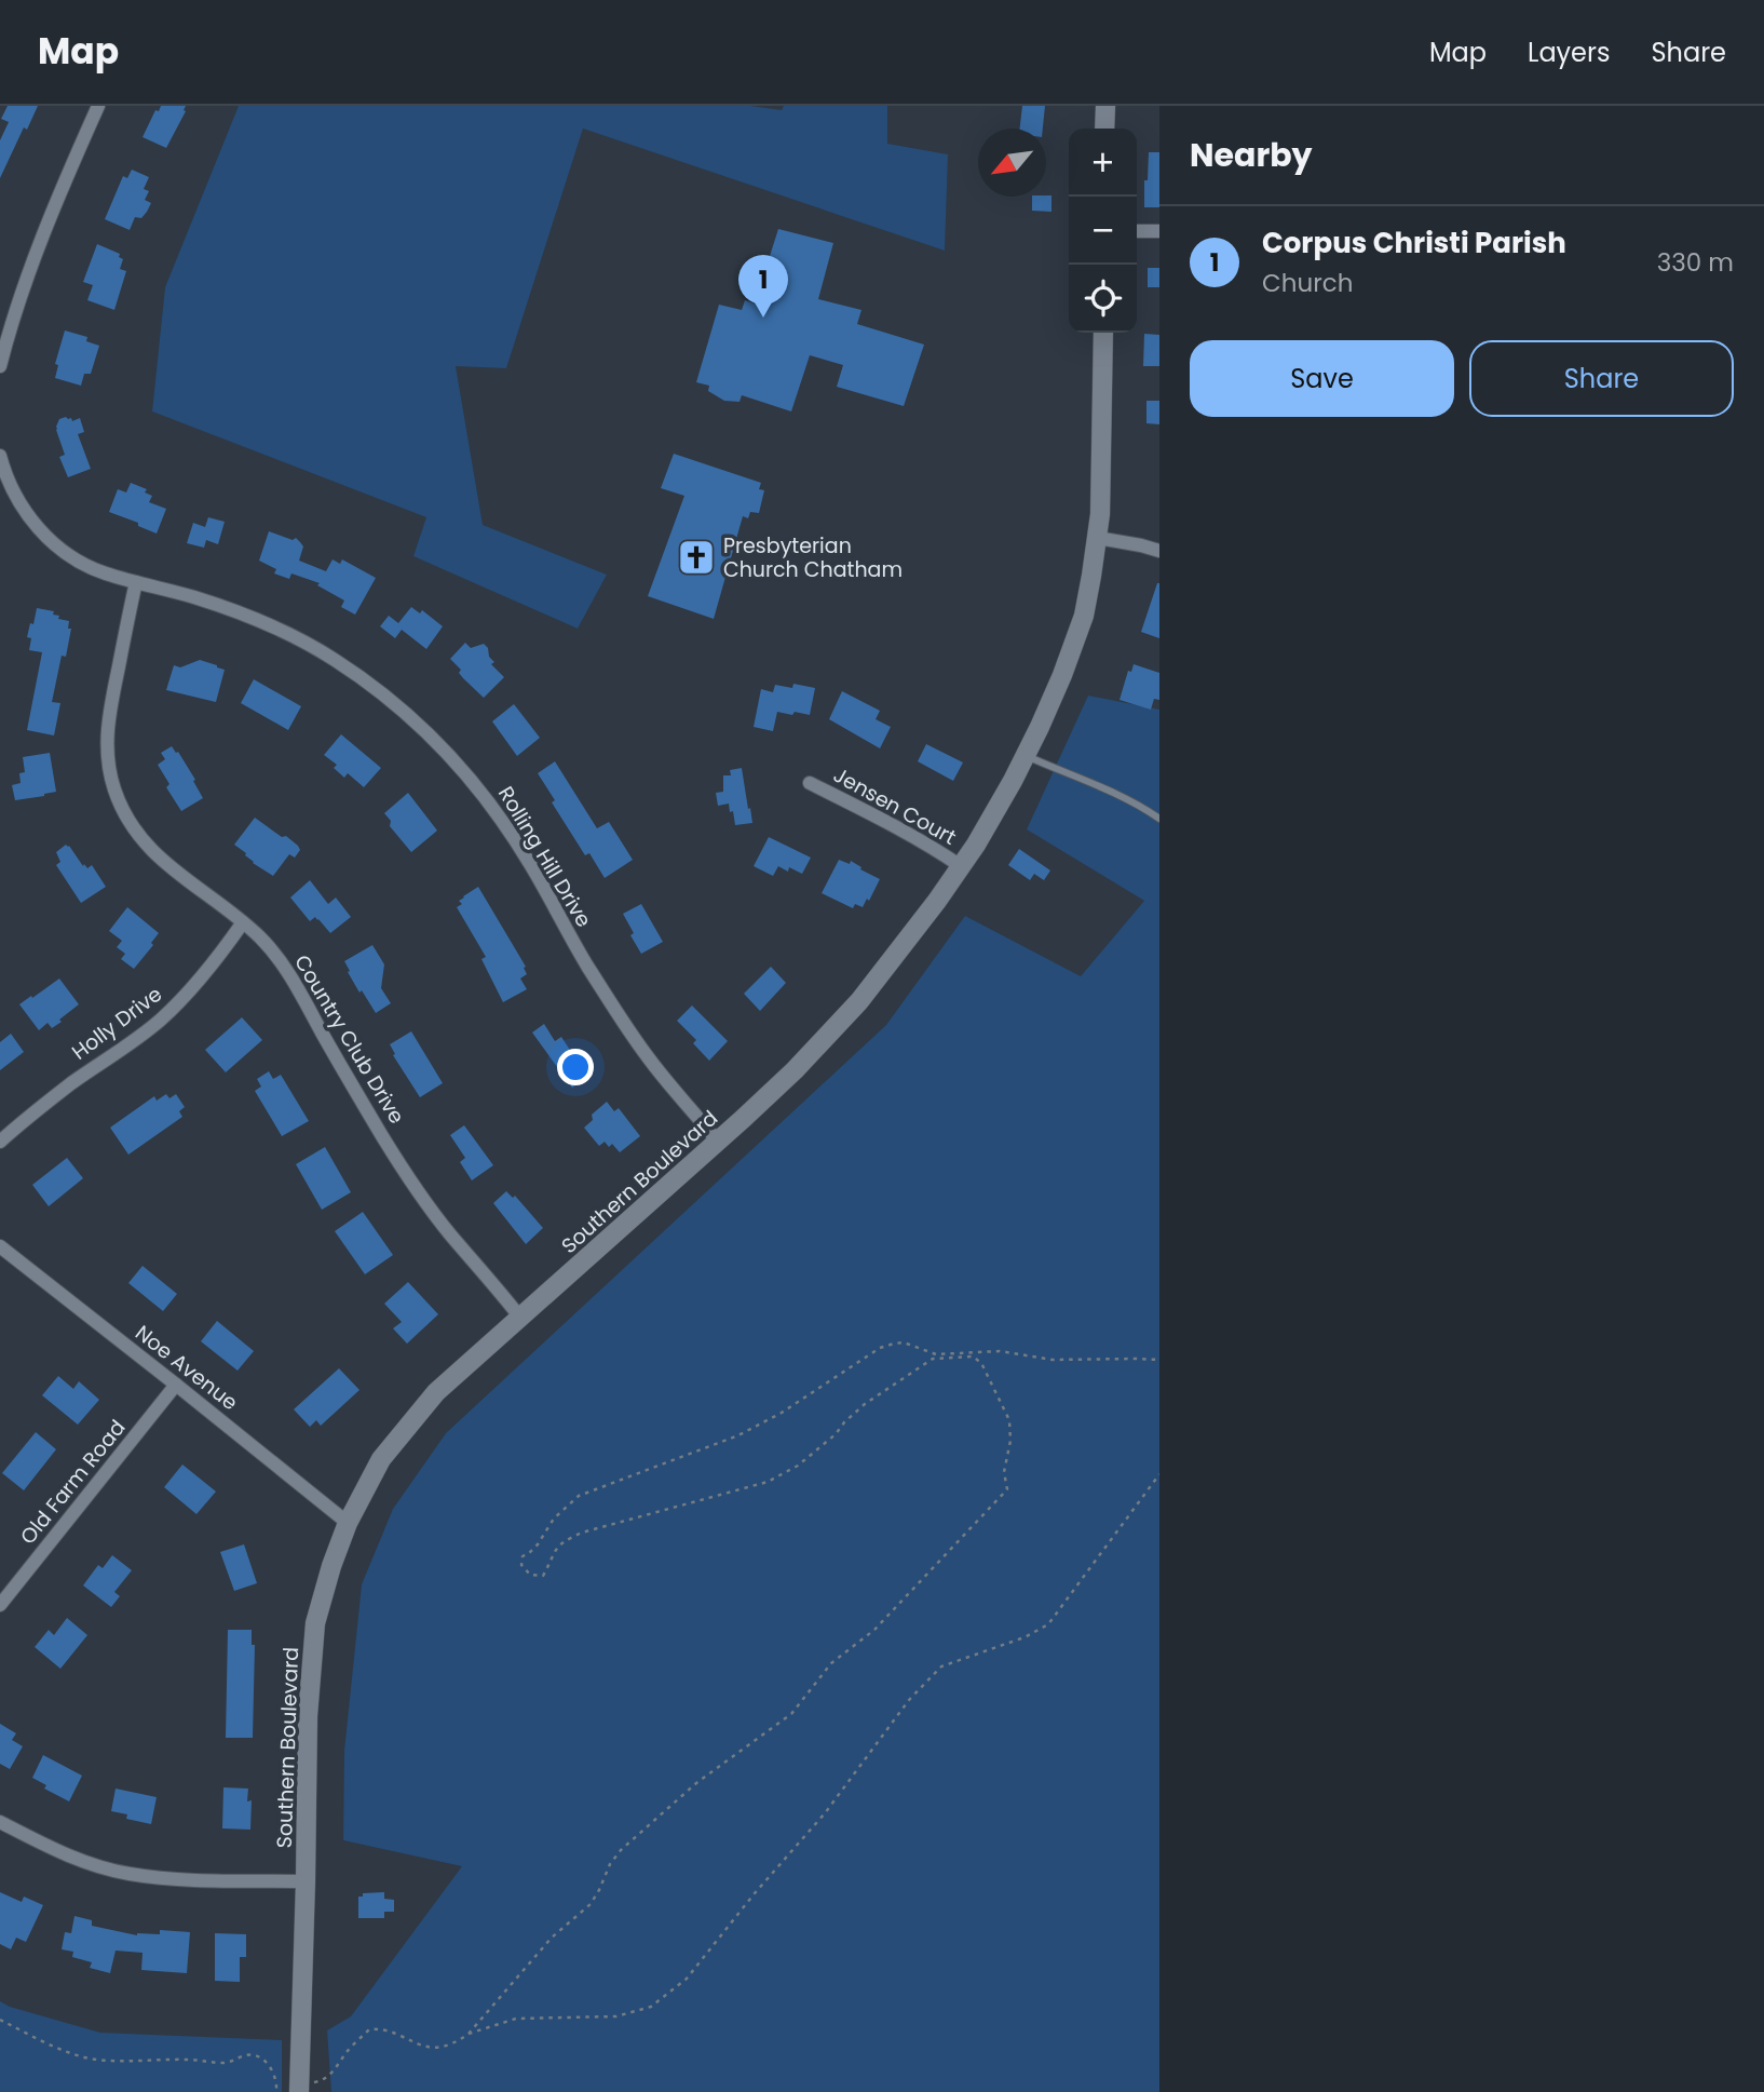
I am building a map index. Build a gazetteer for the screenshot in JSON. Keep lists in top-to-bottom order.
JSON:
{
  "streets": {
    "main road": ["Southern Boulevard"],
    "street": [
      "Jensen Court",
      "Rolling Hill Drive",
      "Holly Drive",
      "Country Club Drive",
      "Noe Avenue",
      "Old Farm Road"
    ]
  },
  "crossings": [
    ["Jensen Court", "Southern Boulevard"],
    ["Rolling Hill Drive", "Country Club Drive"],
    ["Rolling Hill Drive", "Southern Boulevard"],
    ["Holly Drive", "Country Club Drive"],
    ["Country Club Drive", "Southern Boulevard"],
    ["Southern Boulevard", "Noe Avenue"],
    ["Noe Avenue", "Old Farm Road"]
  ],
  "places": {
    "church": ["Presbyterian Church Chatham"]
  },
  "north": "bottom left",
  "page": {
    "header": "Map",
    "nav": ["Map", "Layers", "Share"],
    "heading": "Nearby",
    "map_buttons": ["+", "−"],
    "list": [
      {
        "mark": "1",
        "name": "Corpus Christi Parish",
        "note": "Church",
        "value": "330 m"
      }
    ],
    "pins": "1",
    "buttons": ["Save", "Share"]
  }
}
